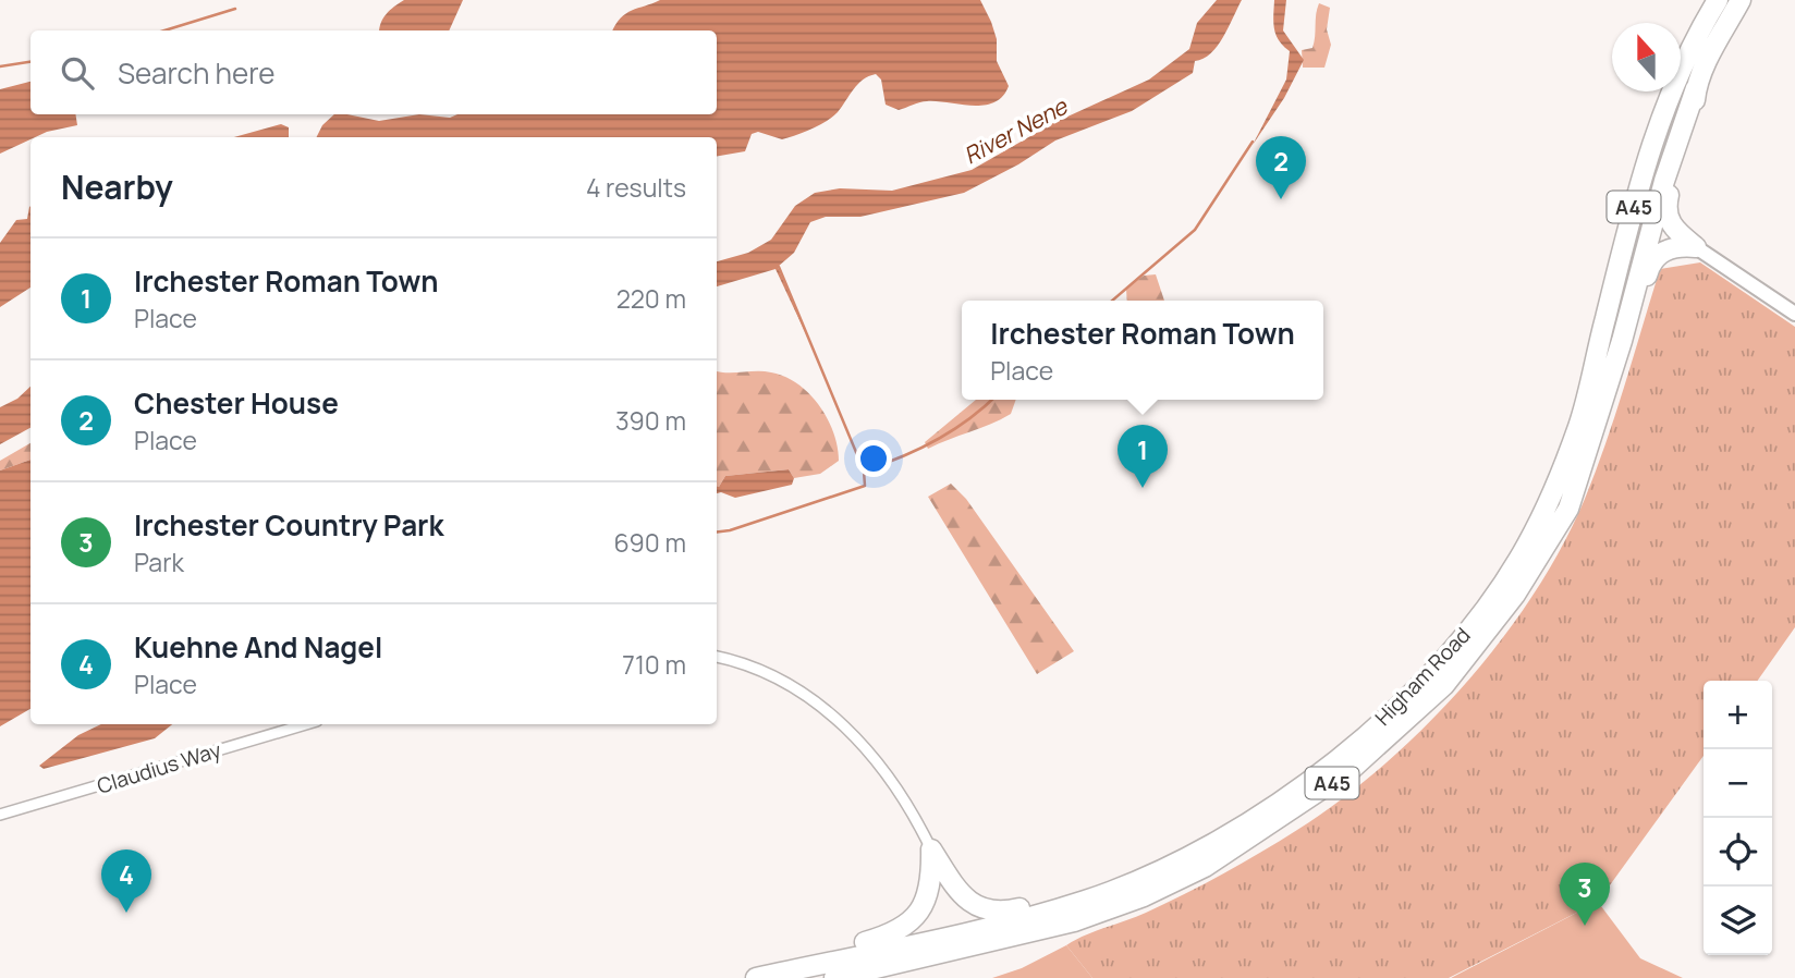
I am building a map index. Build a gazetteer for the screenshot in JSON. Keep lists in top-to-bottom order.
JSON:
{
  "streets": {
    "highway": ["A45", "Higham Road"],
    "street": ["Claudius Way"]
  },
  "crossings": [
    ["A45", "Higham Road"]
  ],
  "water": ["River Nene"],
  "north": "top",
  "page": {
    "search": "Search here",
    "pins": [
      "2",
      "1",
      "4",
      "3"
    ],
    "heading": ["Nearby", "4 results"],
    "list": [
      {
        "mark": "1",
        "name": "Irchester Roman Town",
        "note": "Place",
        "value": "220 m"
      },
      {
        "mark": "2",
        "name": "Chester House",
        "note": "Place",
        "value": "390 m"
      },
      {
        "mark": "3",
        "name": "Irchester Country Park",
        "note": "Park",
        "value": "690 m"
      },
      {
        "mark": "4",
        "name": "Kuehne And Nagel",
        "note": "Place",
        "value": "710 m"
      }
    ],
    "popup": ["Irchester Roman Town", "Place"],
    "map_buttons": ["+", "−"]
  }
}
